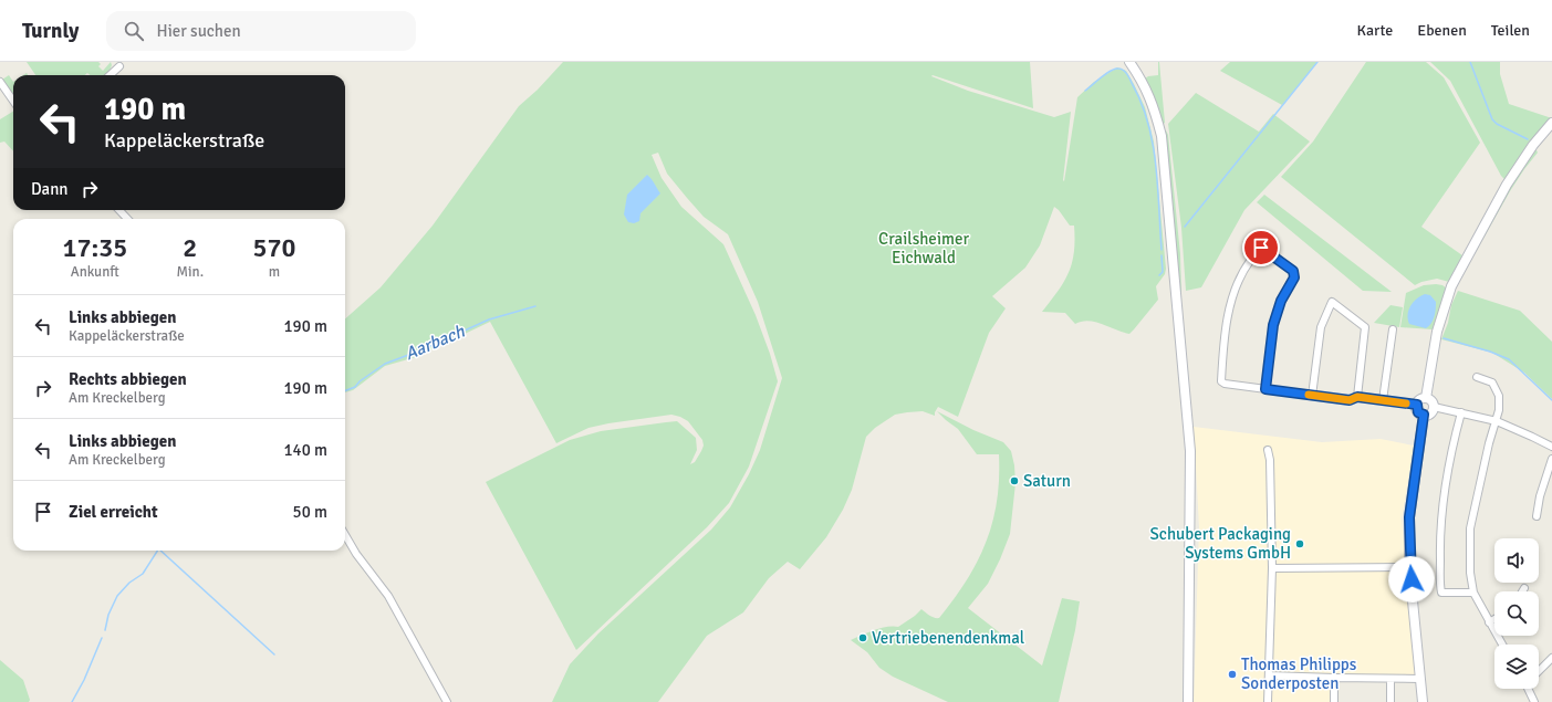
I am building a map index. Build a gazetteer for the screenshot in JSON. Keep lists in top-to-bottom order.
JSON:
{
  "water": ["Aarbach"],
  "parks": ["Crailsheimer Eichwald"],
  "places": [
    "Saturn",
    "Schubert Packaging Systems GmbH",
    "Vertriebenendenkmal",
    "Thomas Philipps Sonderposten"
  ],
  "page": {
    "header": "Turnly",
    "search": "Hier suchen",
    "nav": ["Karte", "Ebenen", "Teilen"],
    "turn": ["190 m", "Kappeläckerstraße"],
    "then": "Dann",
    "eta": [
      "17:35",
      "Ankunft",
      "2",
      "Min.",
      "570",
      "m"
    ],
    "list": [
      {
        "name": "Links abbiegen",
        "note": "Kappeläckerstraße",
        "value": "190 m"
      },
      {
        "name": "Rechts abbiegen",
        "note": "Am Kreckelberg",
        "value": "190 m"
      },
      {
        "name": "Links abbiegen",
        "note": "Am Kreckelberg",
        "value": "140 m"
      },
      {
        "name": "Ziel erreicht",
        "value": "50 m"
      }
    ]
  }
}
